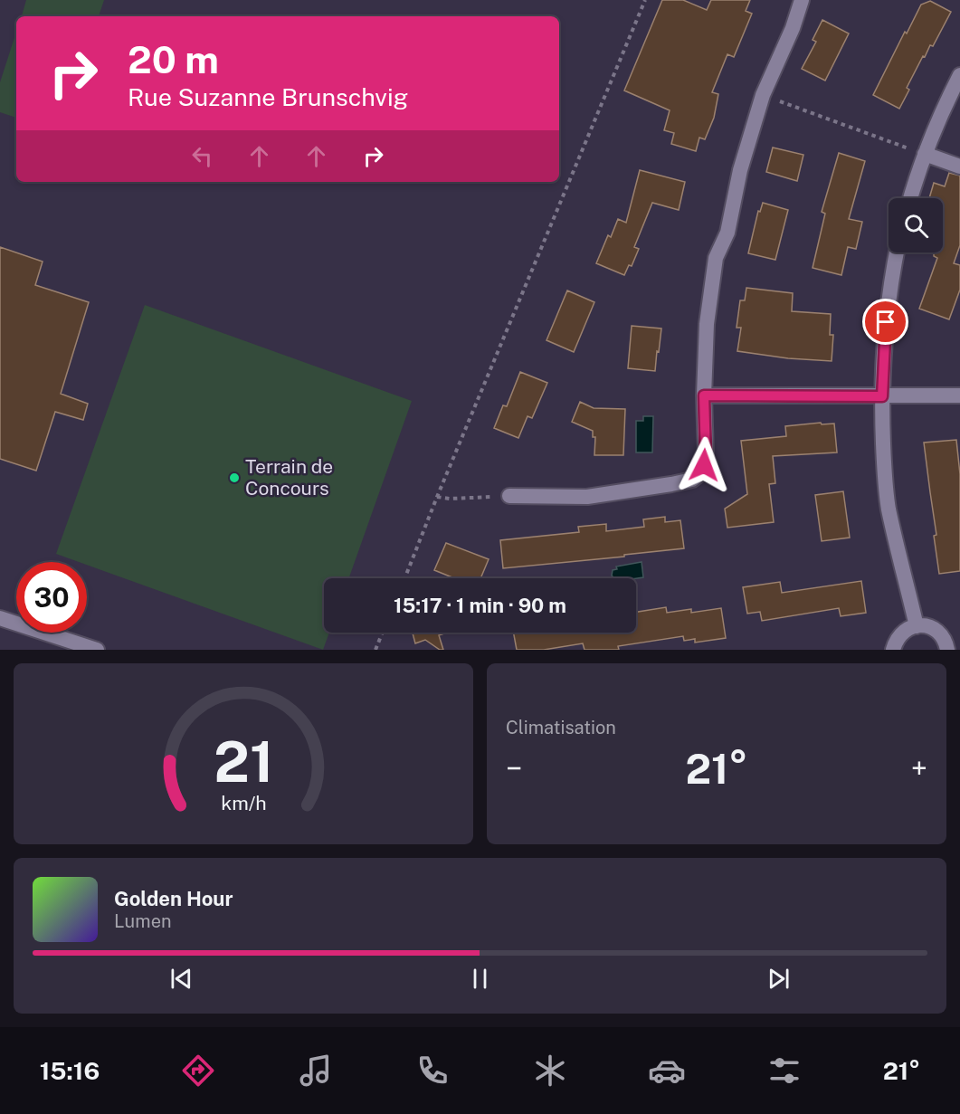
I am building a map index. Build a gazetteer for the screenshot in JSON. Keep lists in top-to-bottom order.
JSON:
{
  "places": ["Terrain de Concours"],
  "page": {
    "turn": ["20 m", "Rue Suzanne Brunschvig"],
    "limit": "30",
    "trip": "15:17 · 1 min · 90 m",
    "tile": "Climatisation",
    "heat": ["−", "21°", "+"],
    "song": ["Golden Hour", "Lumen"],
    "tabs": ["15:16", "21°"],
    "gauge": ["21", "km/h"]
  }
}
